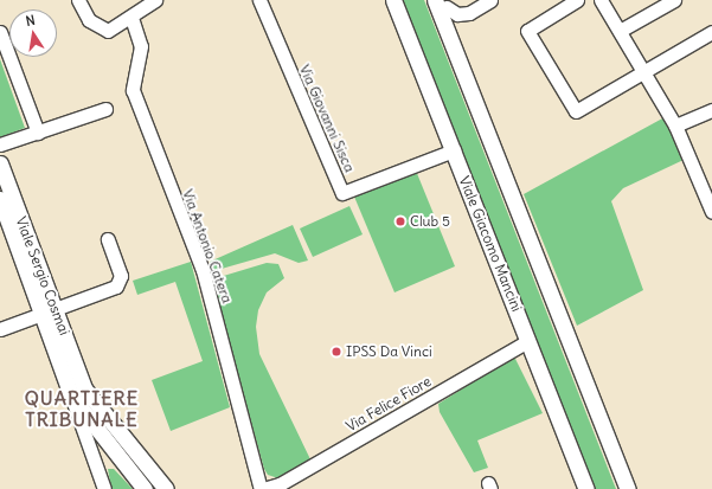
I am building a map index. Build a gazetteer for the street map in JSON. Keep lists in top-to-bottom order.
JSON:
{
  "streets": {
    "street": [
      "Via Giovanni Sisca",
      "Viale Giacomo Mancini",
      "Via Antonio Catera",
      "Viale Sergio Cosmai",
      "Via Felice Fiore"
    ]
  },
  "crossings": [
    ["Via Giovanni Sisca", "Viale Giacomo Mancini"],
    ["Viale Giacomo Mancini", "Via Felice Fiore"],
    ["Via Antonio Catera", "Via Felice Fiore"]
  ],
  "districts": ["QUARTIERE TRIBUNALE"],
  "places": ["Club 5", "IPSS Da Vinci"],
  "north": "top"
}
